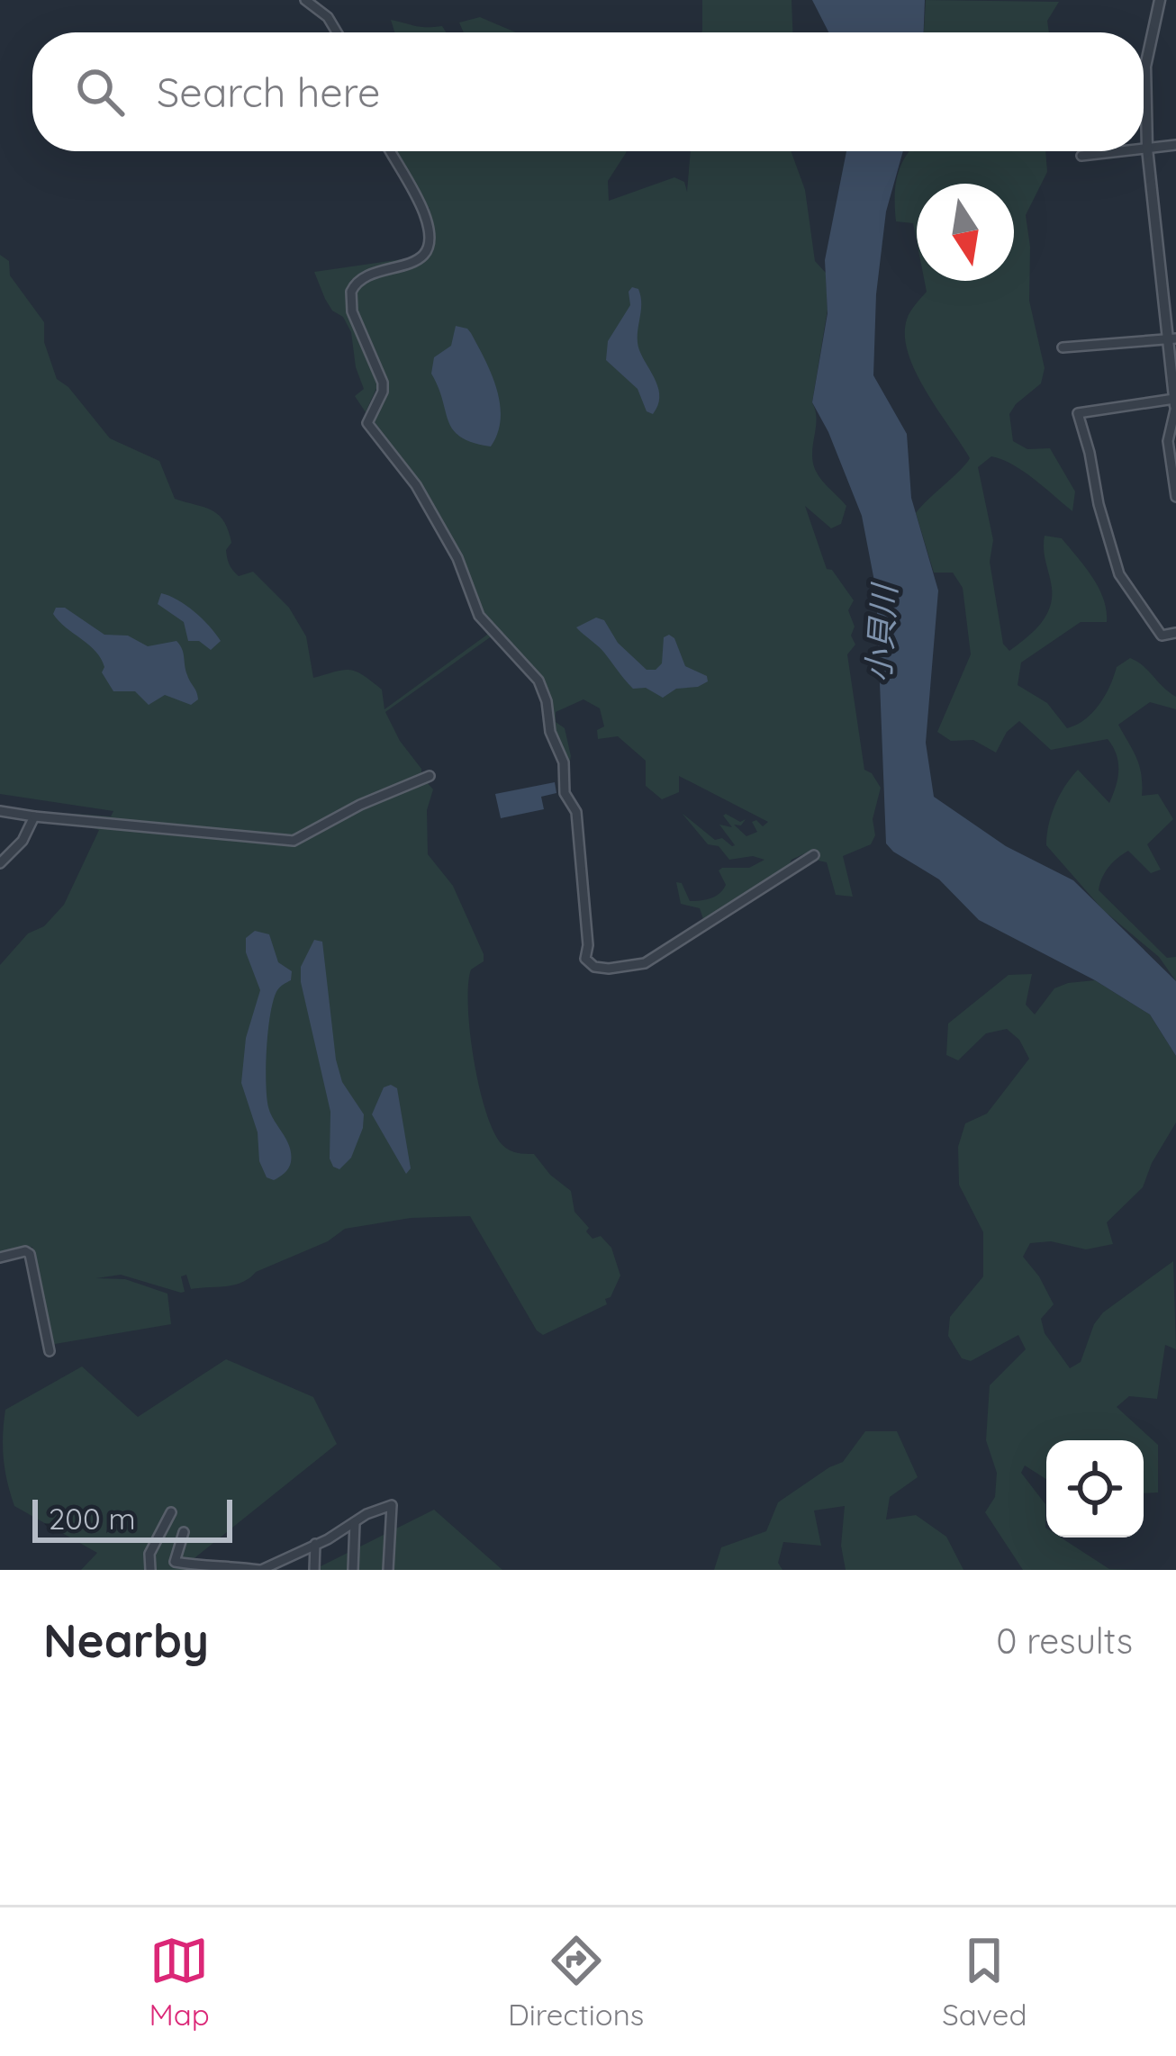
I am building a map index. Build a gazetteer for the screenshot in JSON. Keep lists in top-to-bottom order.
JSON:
{
  "water": ["小貝川"],
  "scale_bar": "200 m",
  "north": "bottom",
  "page": {
    "search": "Search here",
    "scale": "200 m",
    "heading": ["Nearby", "0 results"],
    "nav": ["Map", "Directions", "Saved"]
  }
}
